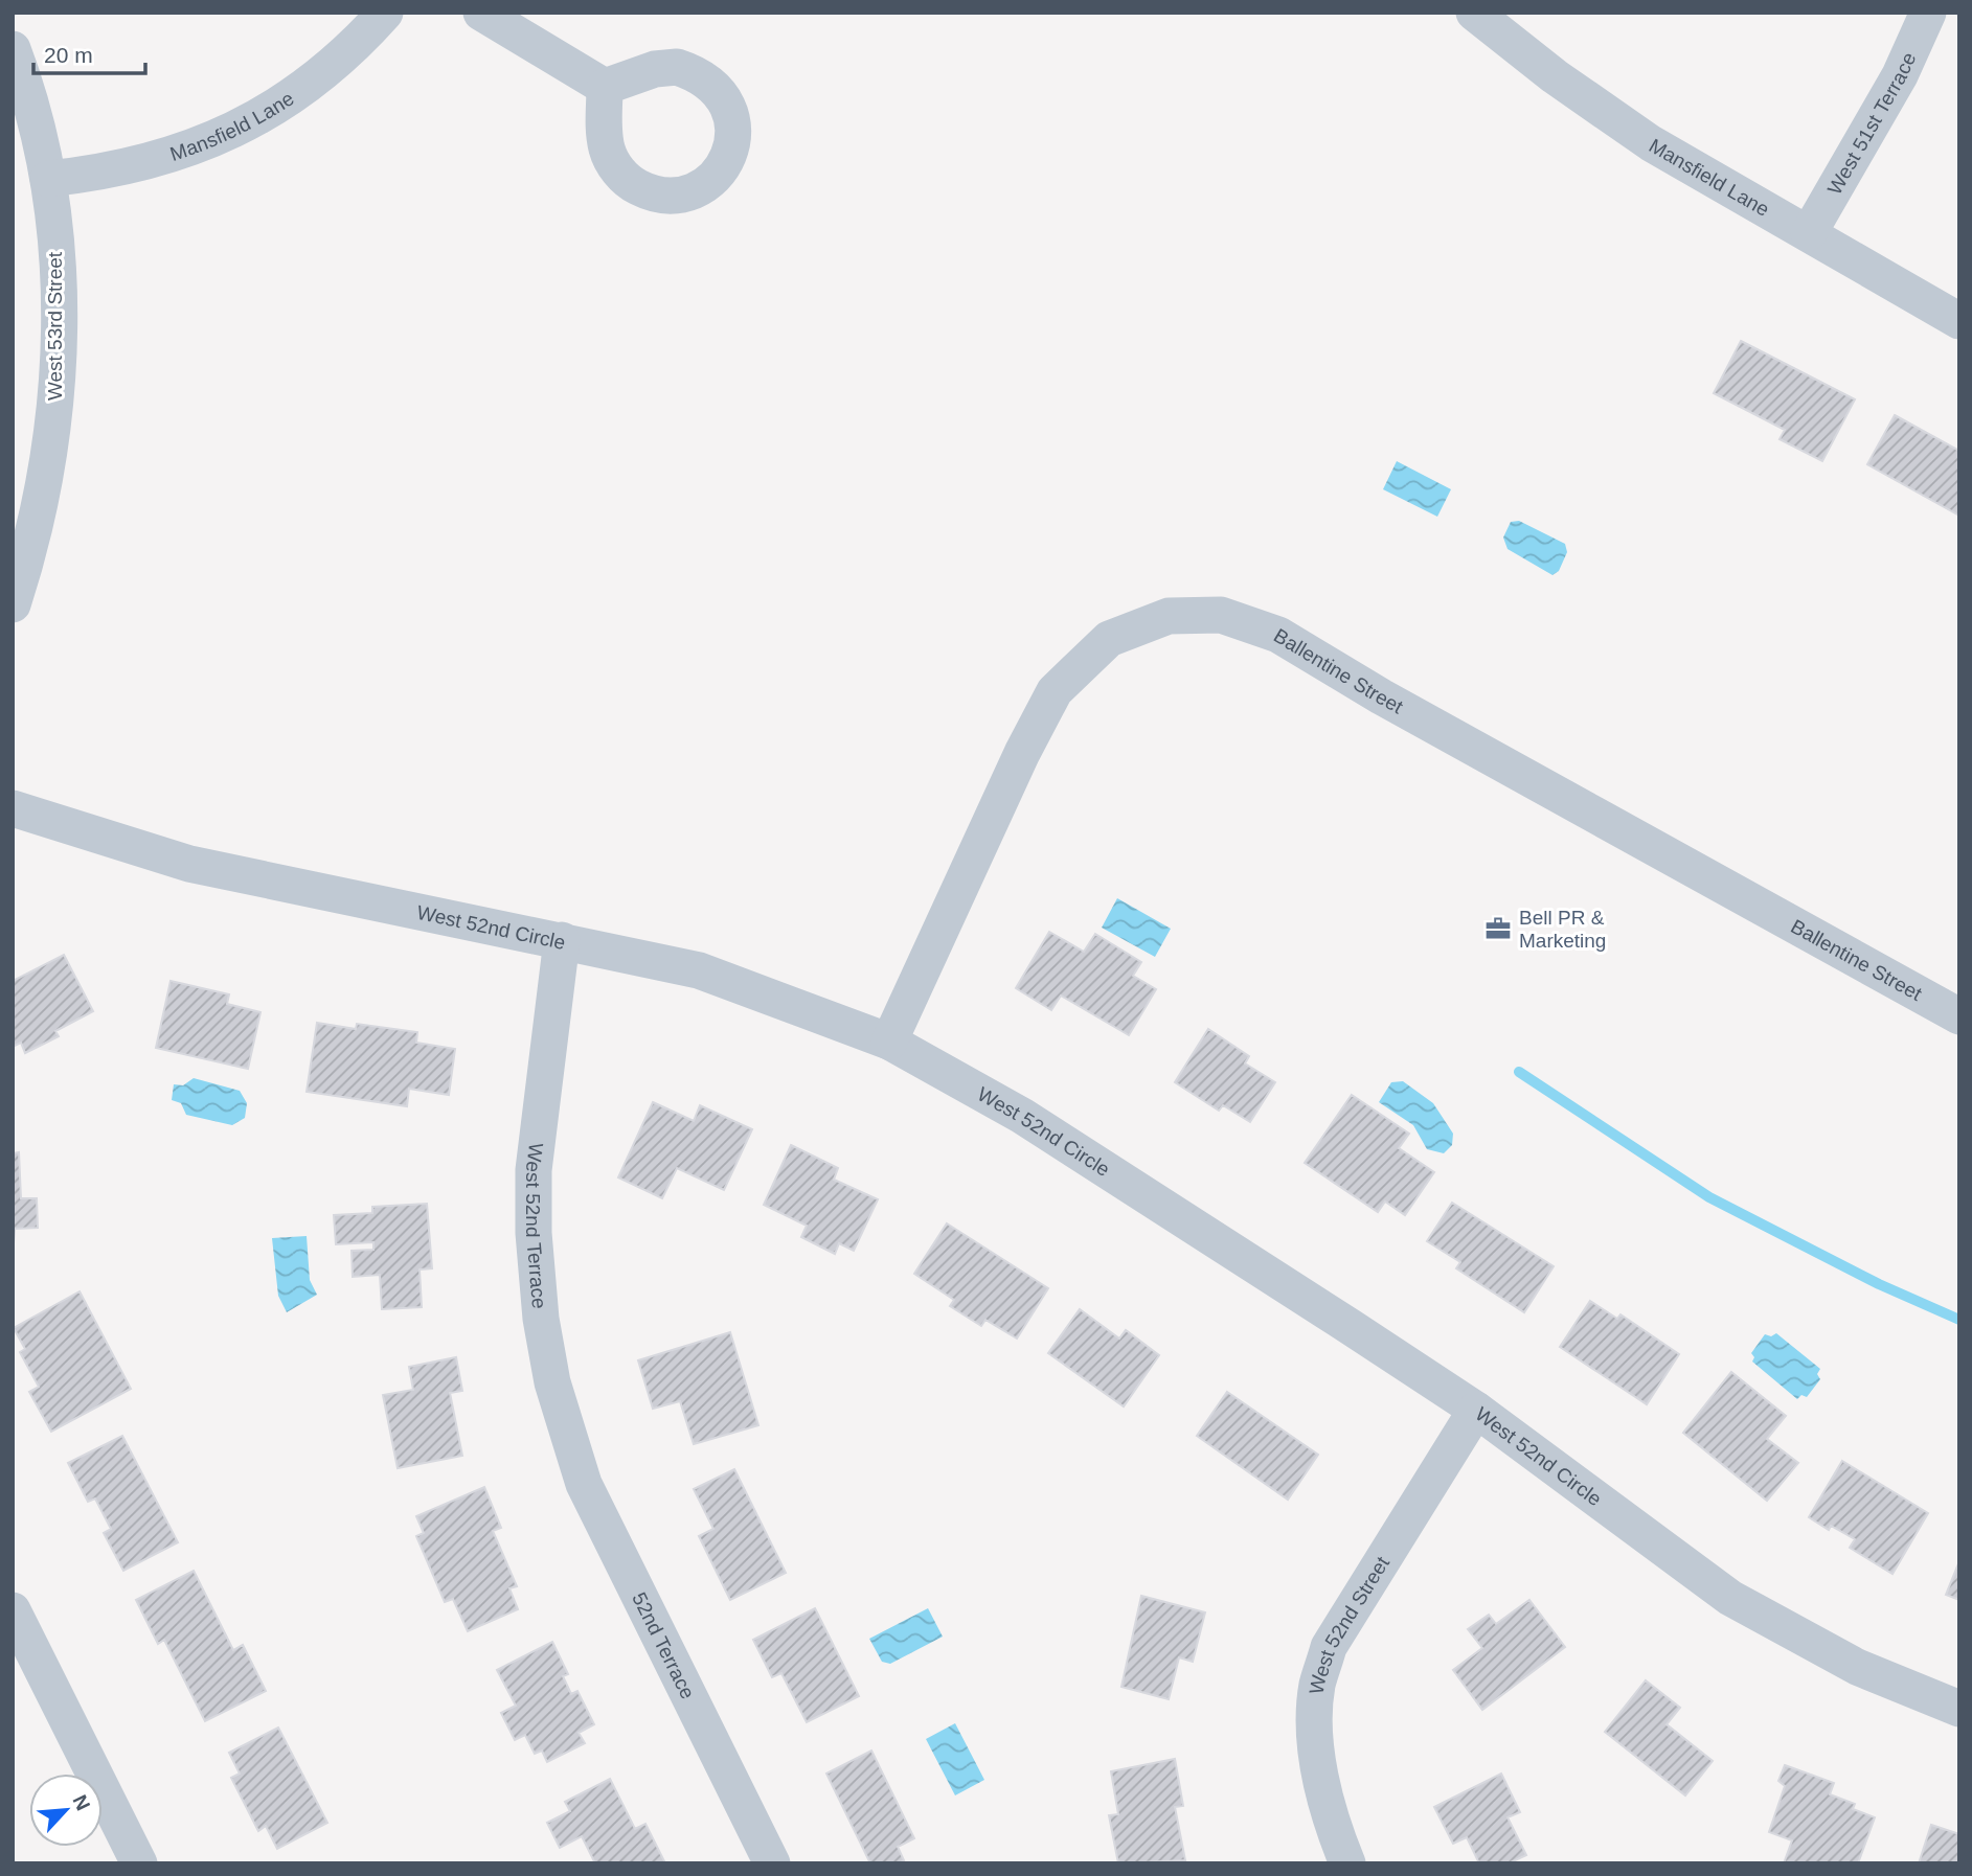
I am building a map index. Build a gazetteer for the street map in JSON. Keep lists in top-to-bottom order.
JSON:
{
  "streets": {
    "street": [
      "Mansfield Lane",
      "West 51st Terrace",
      "West 53rd Street",
      "Ballentine Street",
      "West 52nd Circle",
      "West 52nd Terrace",
      "West 52nd Street",
      "52nd Terrace"
    ]
  },
  "crossings": [
    ["Mansfield Lane", "West 51st Terrace"],
    ["Mansfield Lane", "West 53rd Street"],
    ["Ballentine Street", "West 52nd Circle"],
    ["West 52nd Circle", "West 52nd Terrace"],
    ["West 52nd Circle", "West 52nd Street"],
    ["West 52nd Terrace", "52nd Terrace"]
  ],
  "places": {
    "office": ["Bell PR & Marketing"]
  },
  "scale_bar": "20 m",
  "north": "top right"
}
